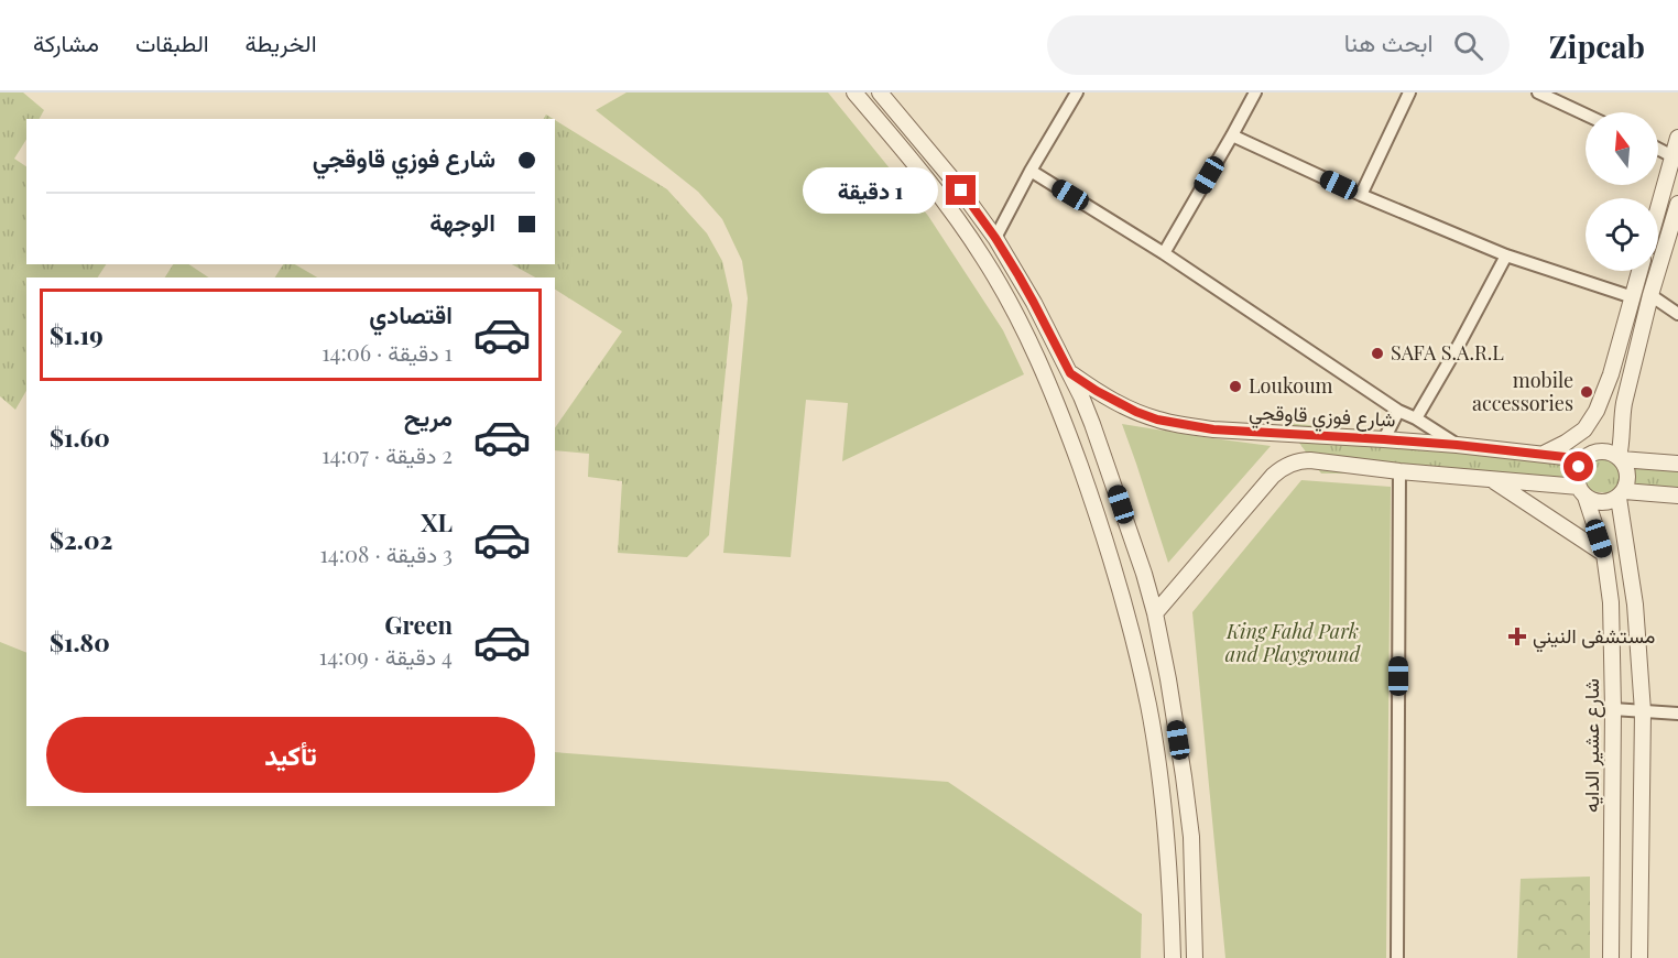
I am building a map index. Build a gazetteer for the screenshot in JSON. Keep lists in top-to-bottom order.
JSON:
{
  "streets": {
    "street": ["شارع فوزي قاوقجي", "شارع عشير الدايه"]
  },
  "crossings": [
    ["شارع فوزي قاوقجي", "شارع عشير الدايه"]
  ],
  "parks": ["King Fahd Park and Playground"],
  "places": {
    "other": ["SAFA S.A.R.L", "Loukoum", "mobile accessories"],
    "health": ["مستشفى النيني"]
  },
  "north": "top",
  "page": {
    "header": "Zipcab",
    "search": "ابحث هنا",
    "nav": ["الخريطة", "الطبقات", "مشاركة"],
    "banner": ["شارع فوزي قاوقجي", "الوجهة"],
    "bubble": "1 دقيقة",
    "list": [
      {
        "name": "اقتصادي",
        "note": "1 دقيقة · 14:06",
        "value": "$1.19"
      },
      {
        "name": "مريح",
        "note": "2 دقيقة · 14:07",
        "value": "$1.60"
      },
      {
        "name": "XL",
        "note": "3 دقيقة · 14:08",
        "value": "$2.02"
      },
      {
        "name": "Green",
        "note": "4 دقيقة · 14:09",
        "value": "$1.80"
      }
    ],
    "buttons": "تأكيد"
  }
}
